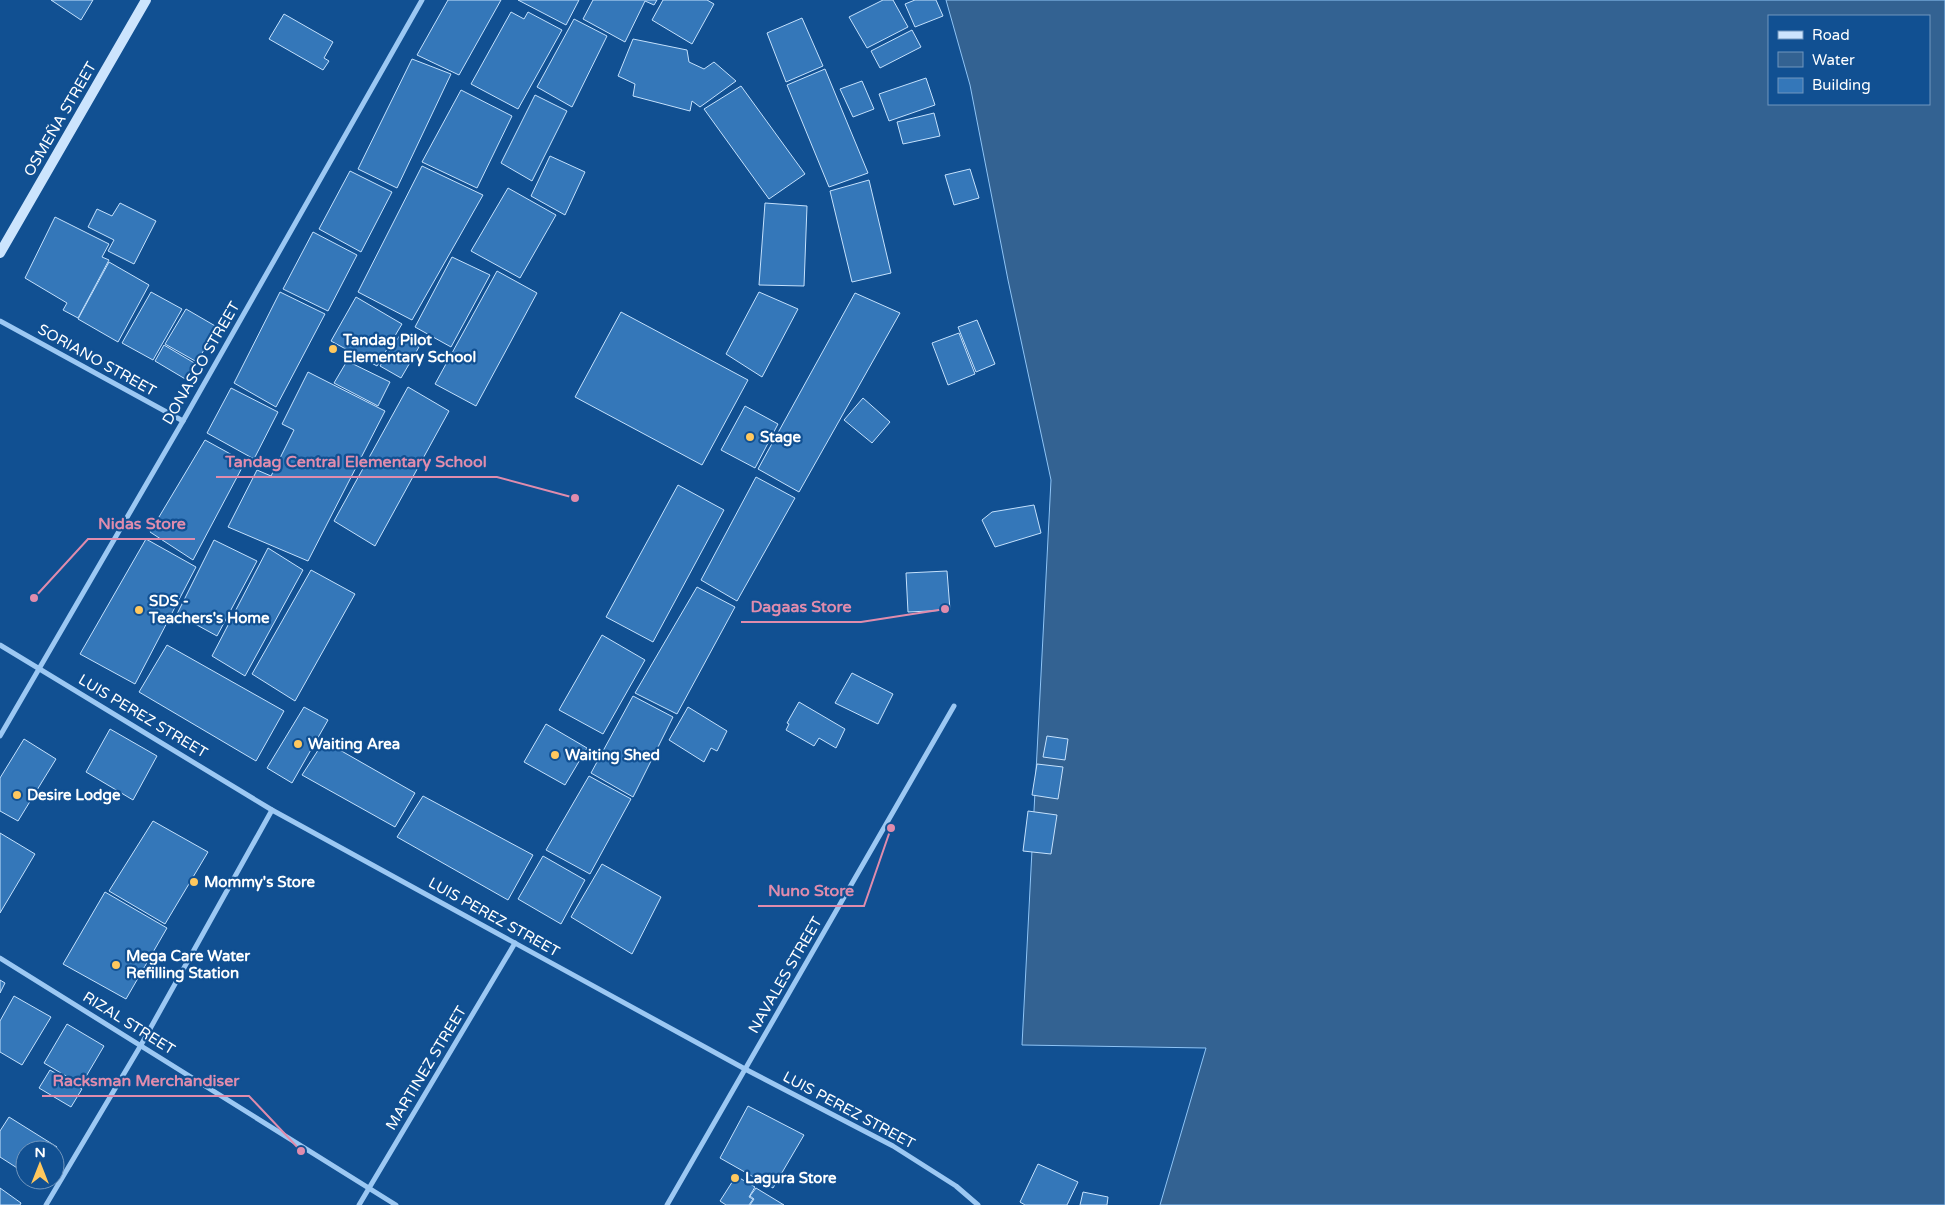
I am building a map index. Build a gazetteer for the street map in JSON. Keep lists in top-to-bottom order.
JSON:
{
  "streets": {
    "street": [
      "OSMEÑA STREET",
      "SORIANO STREET",
      "DONASCO STREET",
      "LUIS PEREZ STREET",
      "NAVALES STREET",
      "RIZAL STREET",
      "MARTINEZ STREET"
    ]
  },
  "crossings": [
    ["SORIANO STREET", "DONASCO STREET"],
    ["DONASCO STREET", "LUIS PEREZ STREET"],
    ["LUIS PEREZ STREET", "NAVALES STREET"],
    ["LUIS PEREZ STREET", "MARTINEZ STREET"],
    ["RIZAL STREET", "MARTINEZ STREET"]
  ],
  "places": [
    "Tandag Pilot Elementary School",
    "Stage",
    "Tandag Central Elementary School",
    "Nidas Store",
    "Dagaas Store",
    "SDS - Teachers's Home",
    "Waiting Area",
    "Waiting Shed",
    "Desire Lodge",
    "Nuno Store",
    "Mommy's Store",
    "Mega Care Water Refilling Station",
    "Racksman Merchandiser",
    "Lagura Store"
  ],
  "legend": ["Road", "Water", "Building"],
  "north": "top"
}
